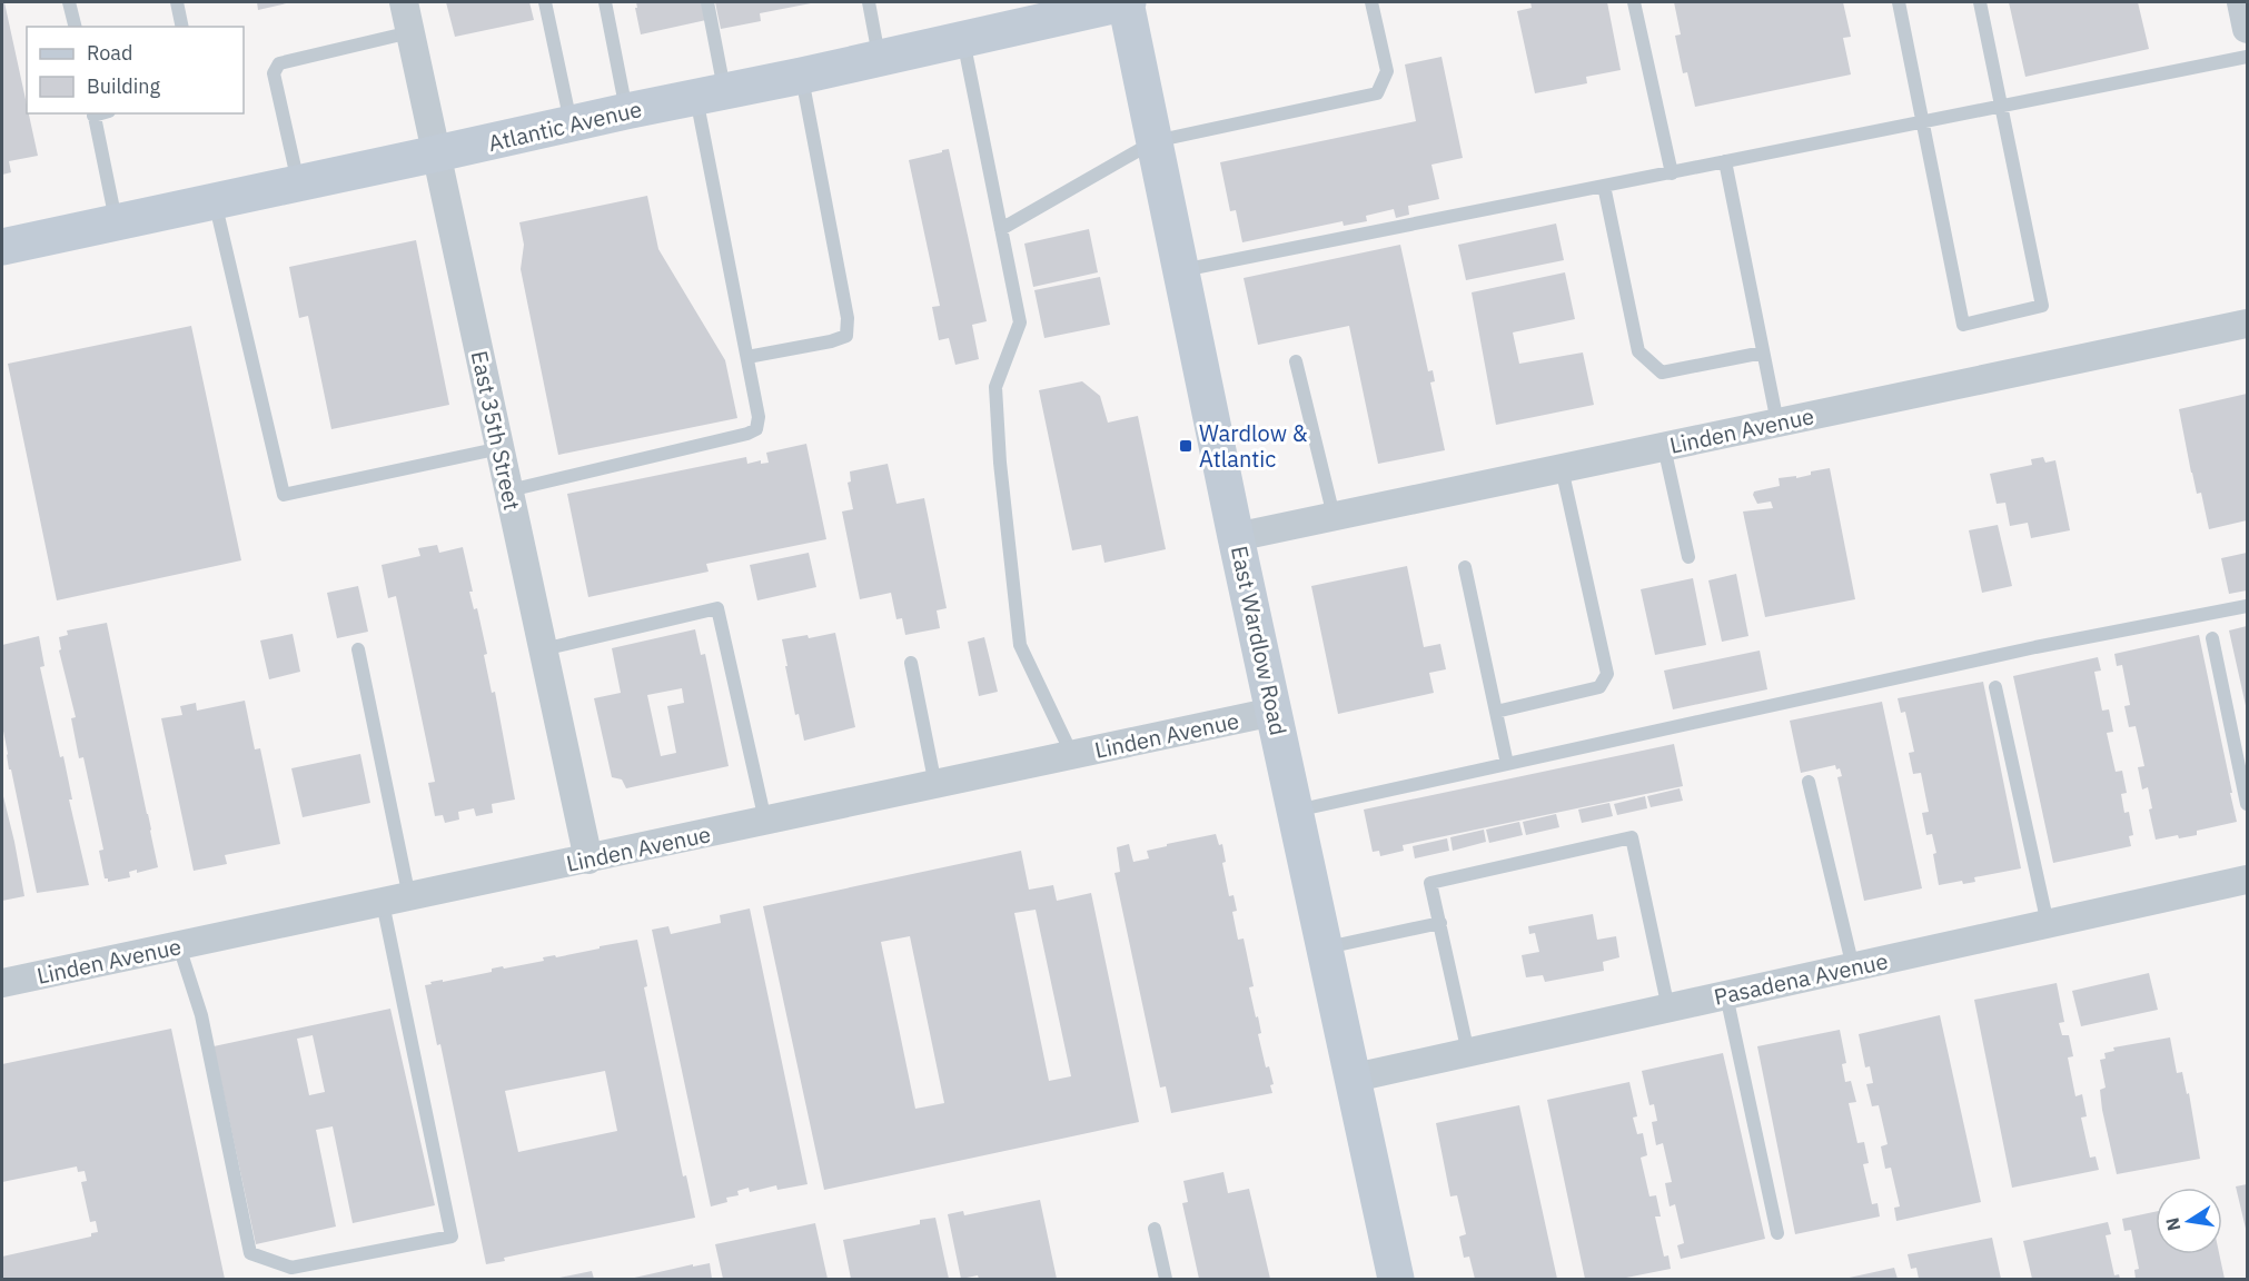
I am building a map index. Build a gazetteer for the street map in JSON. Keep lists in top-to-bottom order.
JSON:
{
  "streets": {
    "main road": ["Atlantic Avenue", "East Wardlow Road"],
    "street": ["East 35th Street", "Linden Avenue", "Pasadena Avenue"]
  },
  "crossings": [
    ["Atlantic Avenue", "East 35th Street"],
    ["Atlantic Avenue", "East Wardlow Road"],
    ["East 35th Street", "Linden Avenue"],
    ["Linden Avenue", "East Wardlow Road"],
    ["East Wardlow Road", "Pasadena Avenue"]
  ],
  "places": {
    "transit": ["Wardlow & Atlantic"]
  },
  "legend": ["Road", "Building"],
  "north": "left"
}
